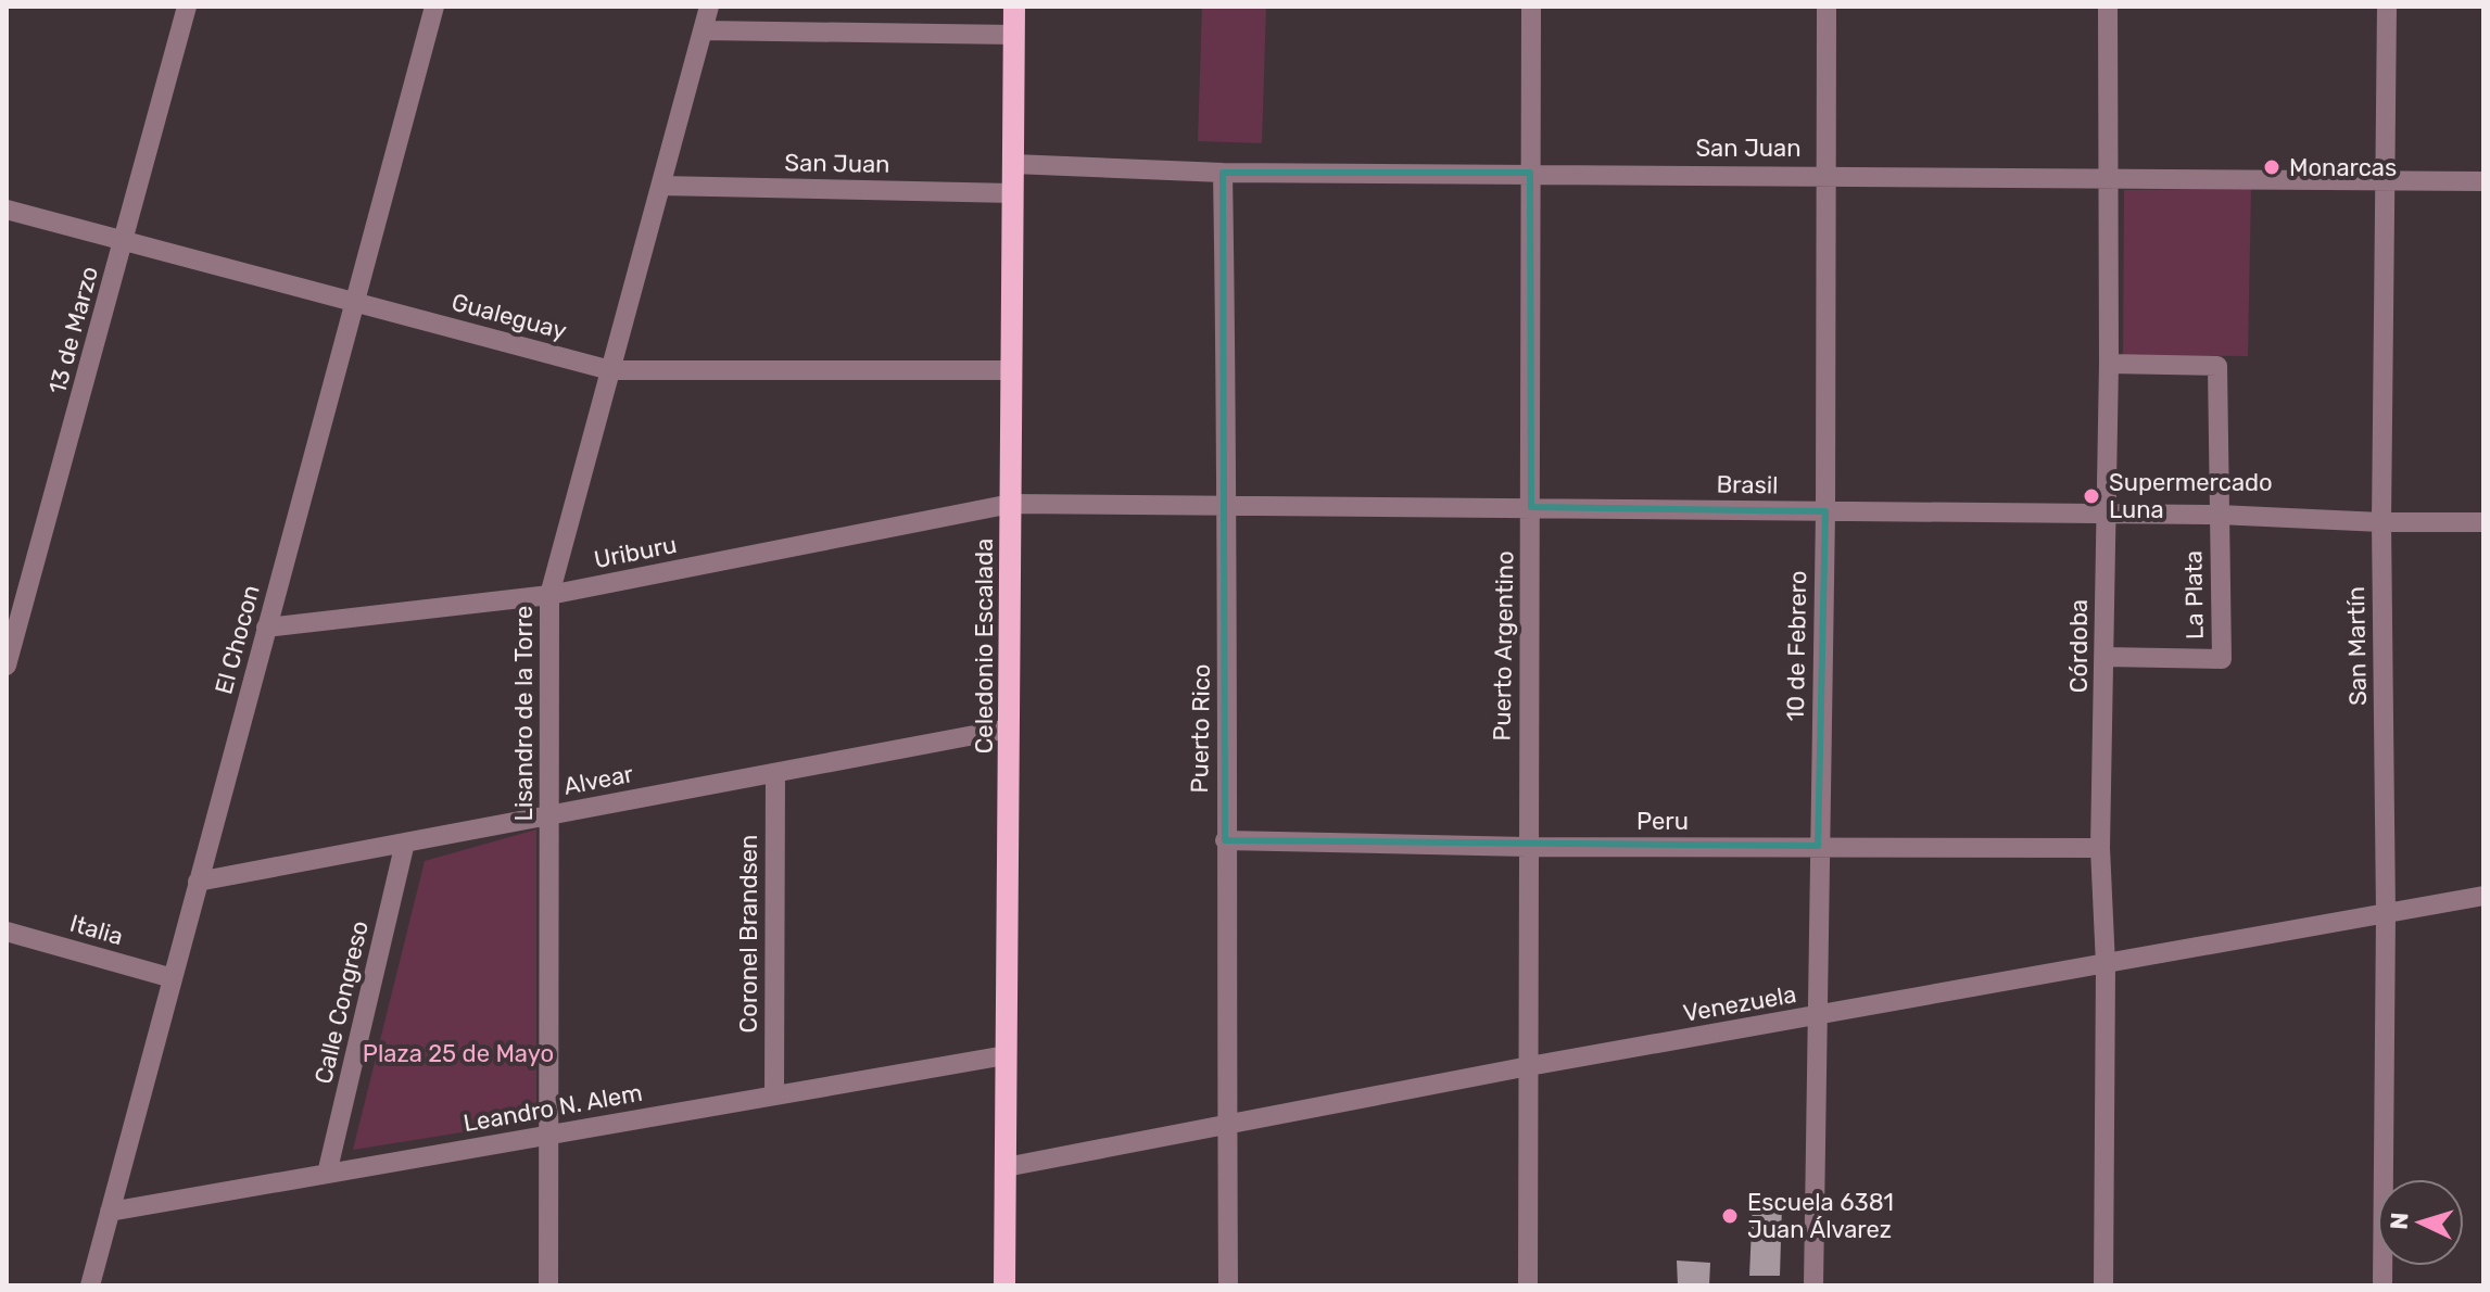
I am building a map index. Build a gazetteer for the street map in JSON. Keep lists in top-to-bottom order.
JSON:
{
  "streets": {
    "main road": ["Celedonio Escalada"],
    "street": [
      "San Juan",
      "Gualeguay",
      "13 de Marzo",
      "Brasil",
      "Uriburu",
      "La Plata",
      "El Chocon",
      "Puerto Argentino",
      "10 de Febrero",
      "Córdoba",
      "San Martín",
      "Lisandro de la Torre",
      "Puerto Rico",
      "Alvear",
      "Peru",
      "Italia",
      "Coronel Brandsen",
      "Calle Congreso",
      "Venezuela",
      "Leandro N. Alem"
    ]
  },
  "crossings": [
    ["San Juan", "Celedonio Escalada"],
    ["San Juan", "Puerto Argentino"],
    ["San Juan", "10 de Febrero"],
    ["San Juan", "Córdoba"],
    ["San Juan", "San Martín"],
    ["San Juan", "Lisandro de la Torre"],
    ["San Juan", "Puerto Rico"],
    ["Gualeguay", "13 de Marzo"],
    ["Gualeguay", "El Chocon"],
    ["Gualeguay", "Celedonio Escalada"],
    ["Gualeguay", "Lisandro de la Torre"],
    ["Brasil", "Uriburu"],
    ["Brasil", "La Plata"],
    ["Brasil", "Celedonio Escalada"],
    ["Brasil", "Puerto Argentino"],
    ["Brasil", "10 de Febrero"],
    ["Brasil", "Córdoba"],
    ["Brasil", "San Martín"],
    ["Brasil", "Puerto Rico"],
    ["Uriburu", "El Chocon"],
    ["Uriburu", "Celedonio Escalada"],
    ["Uriburu", "Lisandro de la Torre"],
    ["La Plata", "Córdoba"],
    ["El Chocon", "Alvear"],
    ["El Chocon", "Italia"],
    ["El Chocon", "Leandro N. Alem"],
    ["Celedonio Escalada", "Alvear"],
    ["Celedonio Escalada", "Venezuela"],
    ["Celedonio Escalada", "Leandro N. Alem"],
    ["Puerto Argentino", "Peru"],
    ["Puerto Argentino", "Venezuela"],
    ["10 de Febrero", "Peru"],
    ["10 de Febrero", "Venezuela"],
    ["Córdoba", "Peru"],
    ["Córdoba", "Venezuela"],
    ["San Martín", "Venezuela"],
    ["Lisandro de la Torre", "Alvear"],
    ["Lisandro de la Torre", "Leandro N. Alem"],
    ["Puerto Rico", "Peru"],
    ["Puerto Rico", "Venezuela"],
    ["Alvear", "Coronel Brandsen"],
    ["Alvear", "Calle Congreso"],
    ["Coronel Brandsen", "Leandro N. Alem"],
    ["Calle Congreso", "Leandro N. Alem"]
  ],
  "parks": ["Plaza 25 de Mayo"],
  "places": ["Monarcas", "Supermercado Luna", "Escuela 6381 Juan Álvarez"],
  "north": "left"
}
